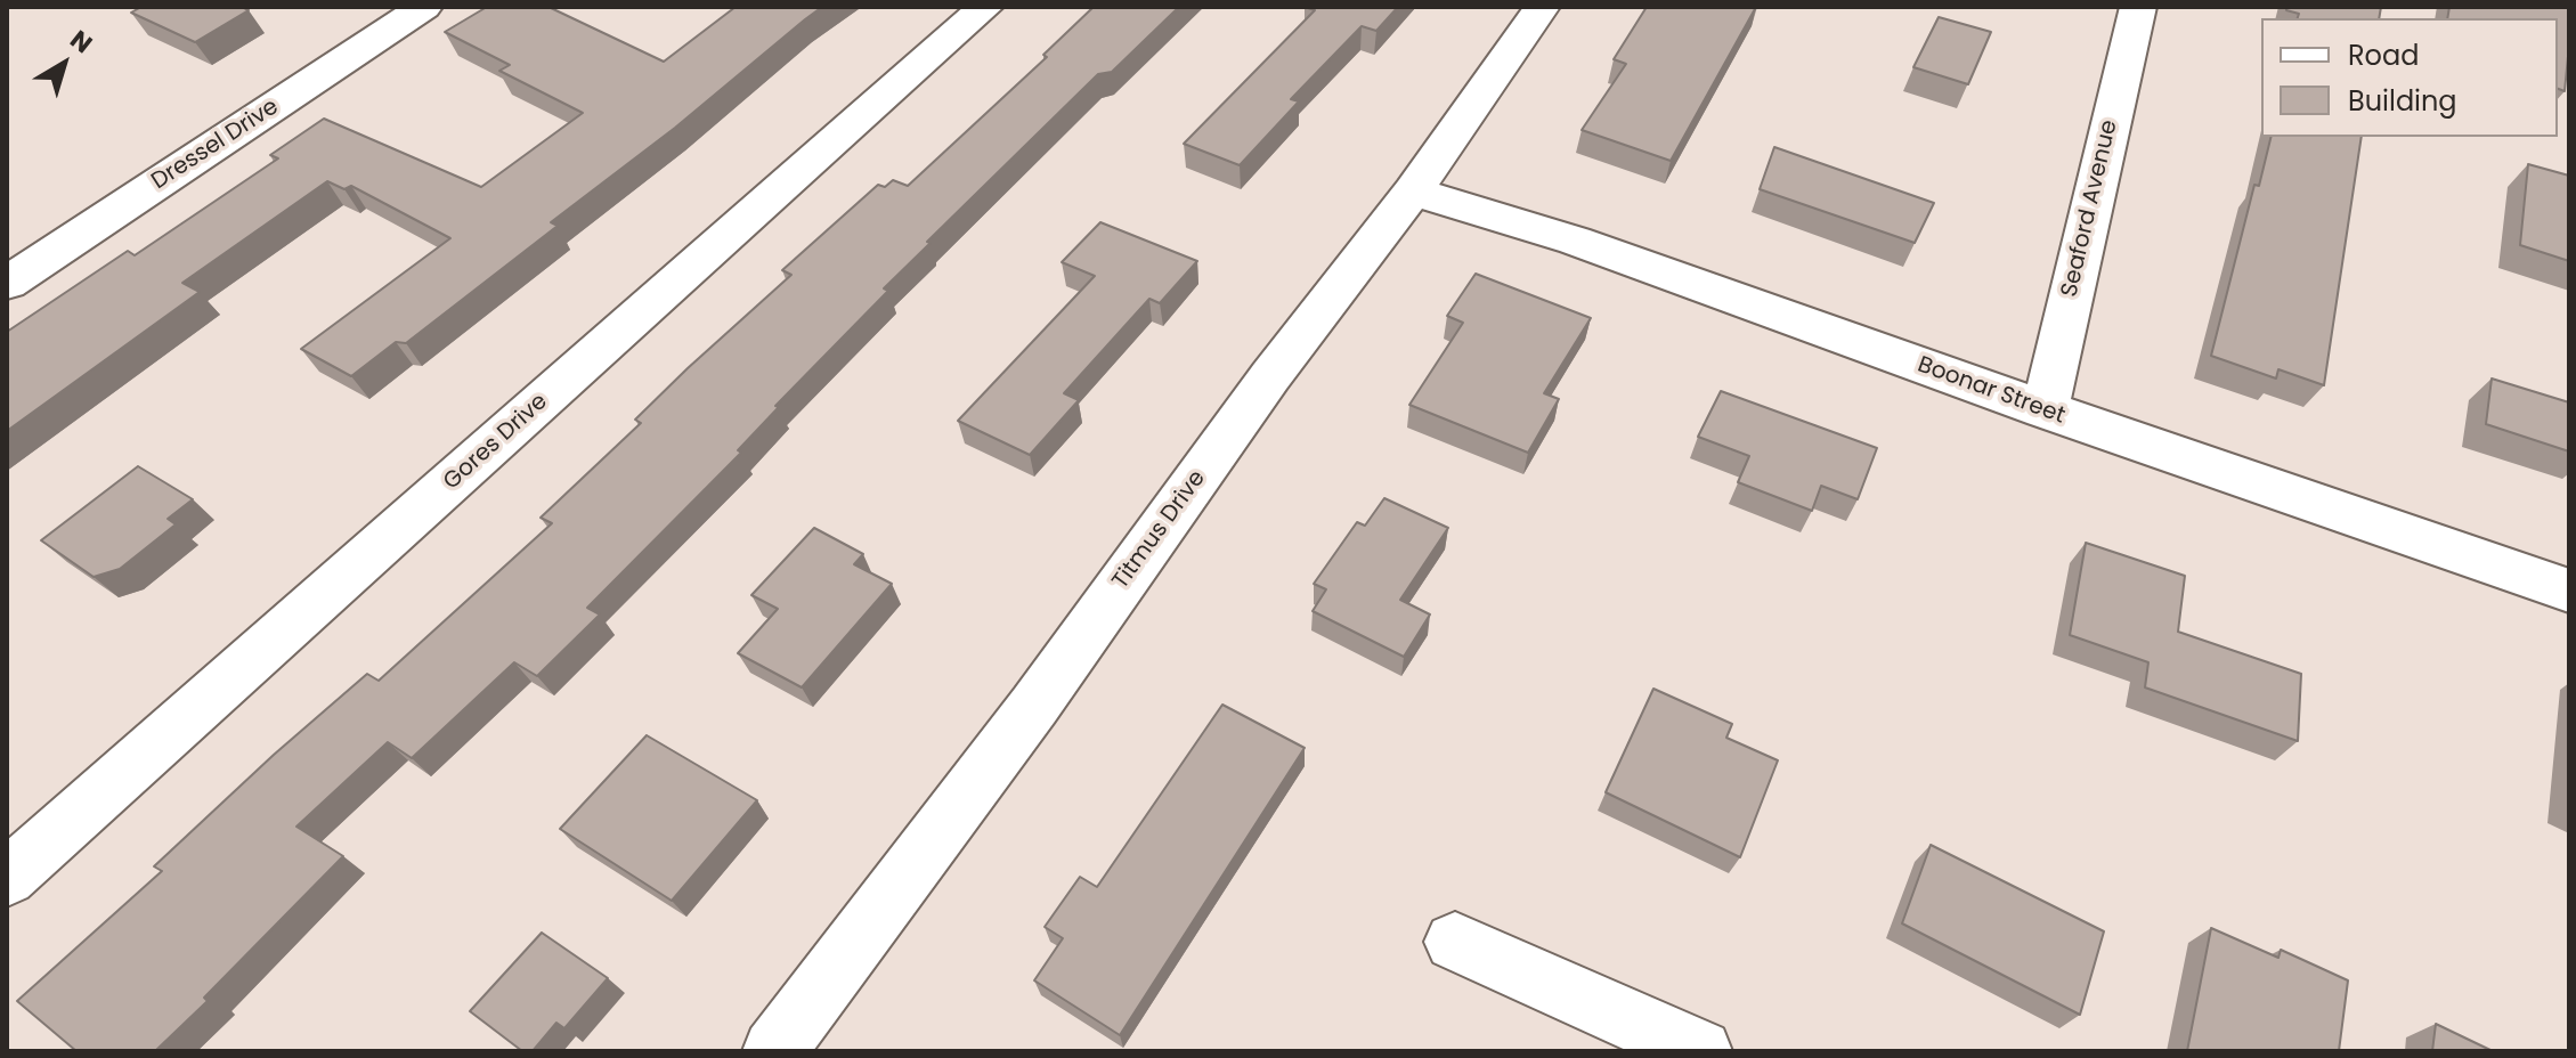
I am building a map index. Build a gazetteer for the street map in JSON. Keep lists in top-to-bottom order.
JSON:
{
  "streets": {
    "street": [
      "Dressel Drive",
      "Seaford Avenue",
      "Boonar Street",
      "Gores Drive",
      "Titmus Drive"
    ]
  },
  "crossings": [
    ["Seaford Avenue", "Boonar Street"],
    ["Boonar Street", "Titmus Drive"]
  ],
  "legend": ["Road", "Building"],
  "north": "top right"
}
